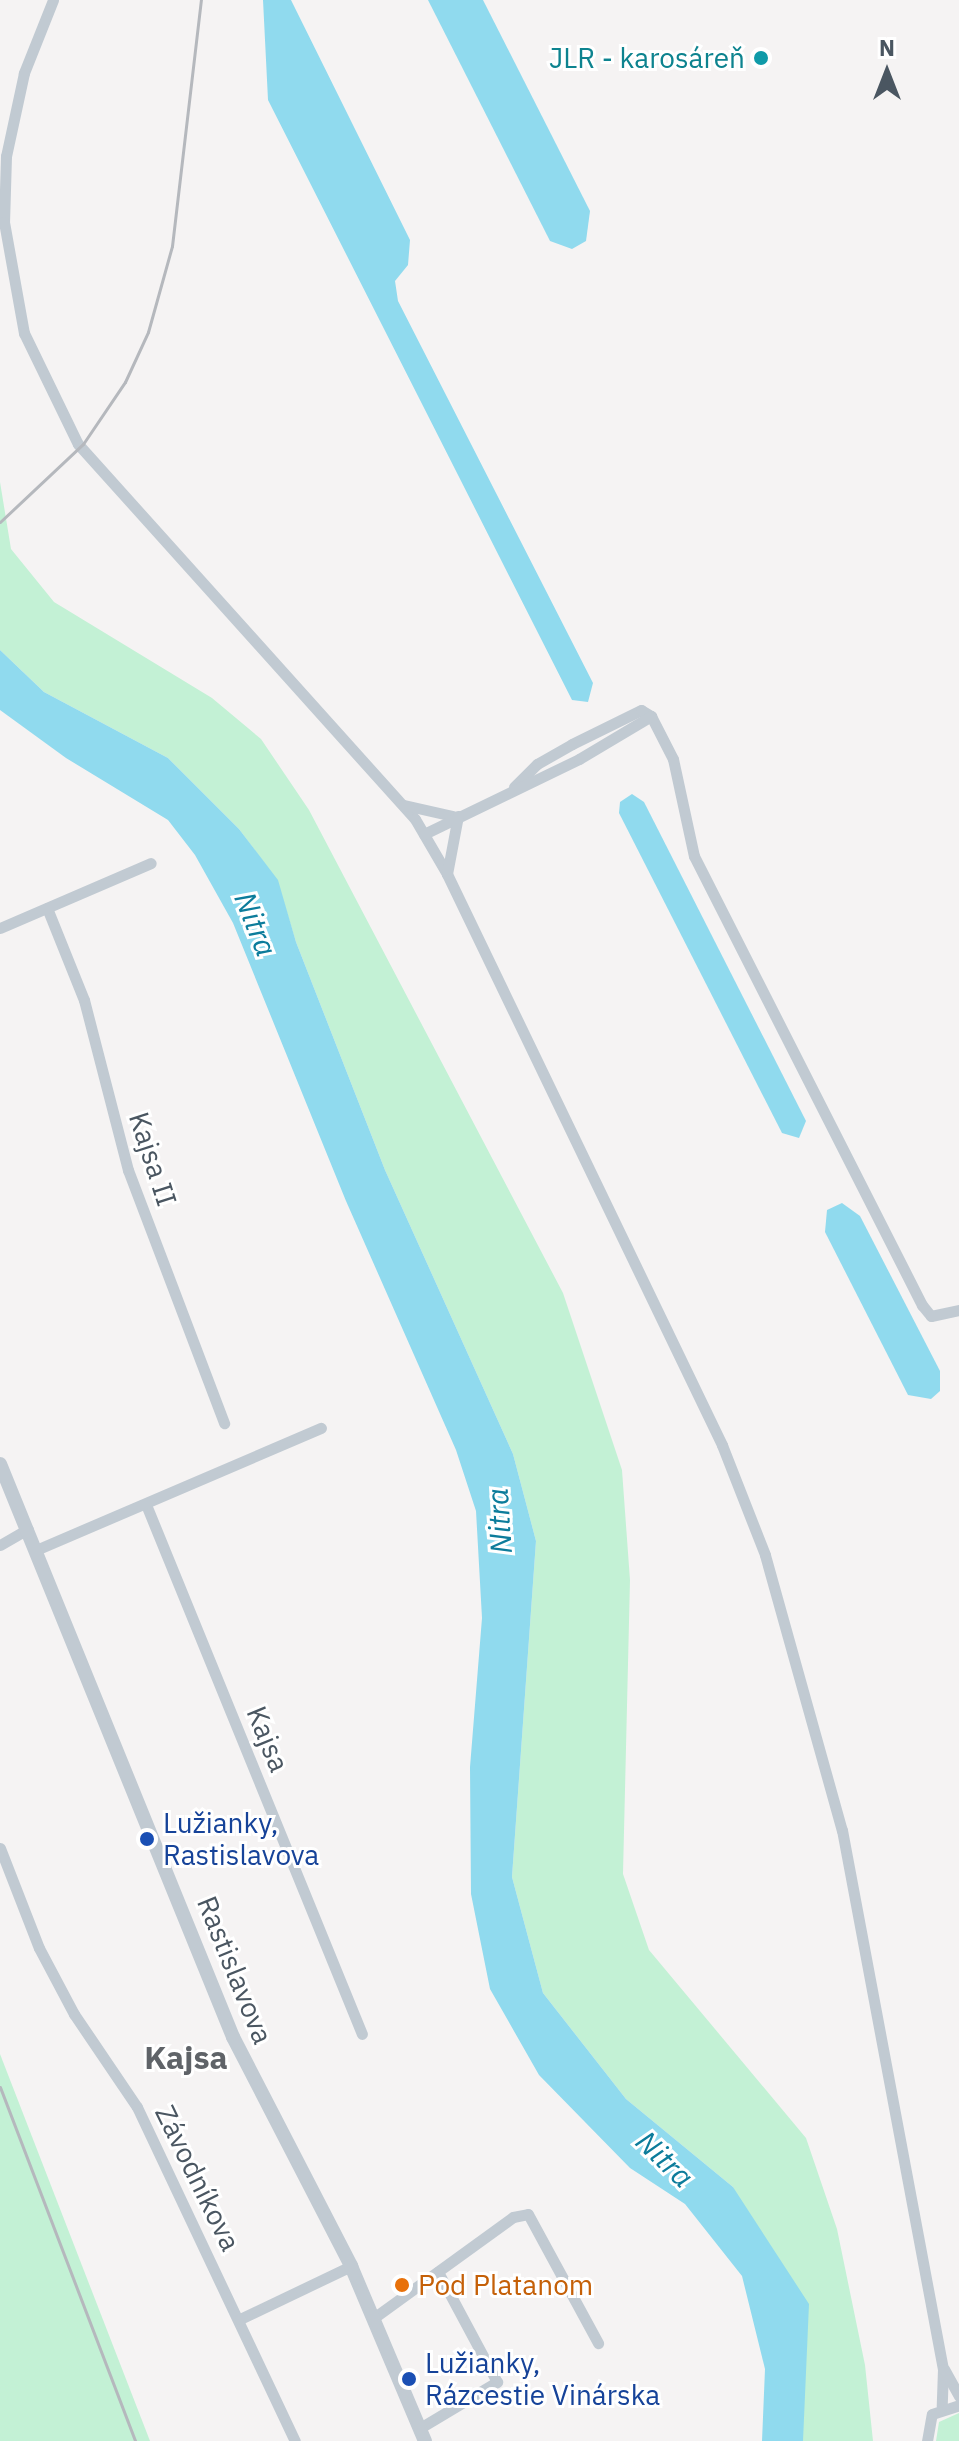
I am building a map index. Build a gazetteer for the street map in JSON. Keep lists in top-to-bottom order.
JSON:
{
  "streets": {
    "street": [
      "Kajsa II",
      "Kajsa",
      "Rastislavova",
      "Závodníkova"
    ]
  },
  "districts": ["Kajsa"],
  "water": ["Nitra"],
  "places": [
    "JLR - karosáreň",
    "Lužianky, Rastislavova",
    "Pod Platanom",
    "Lužianky, Rázcestie Vinárska"
  ],
  "north": "top"
}
